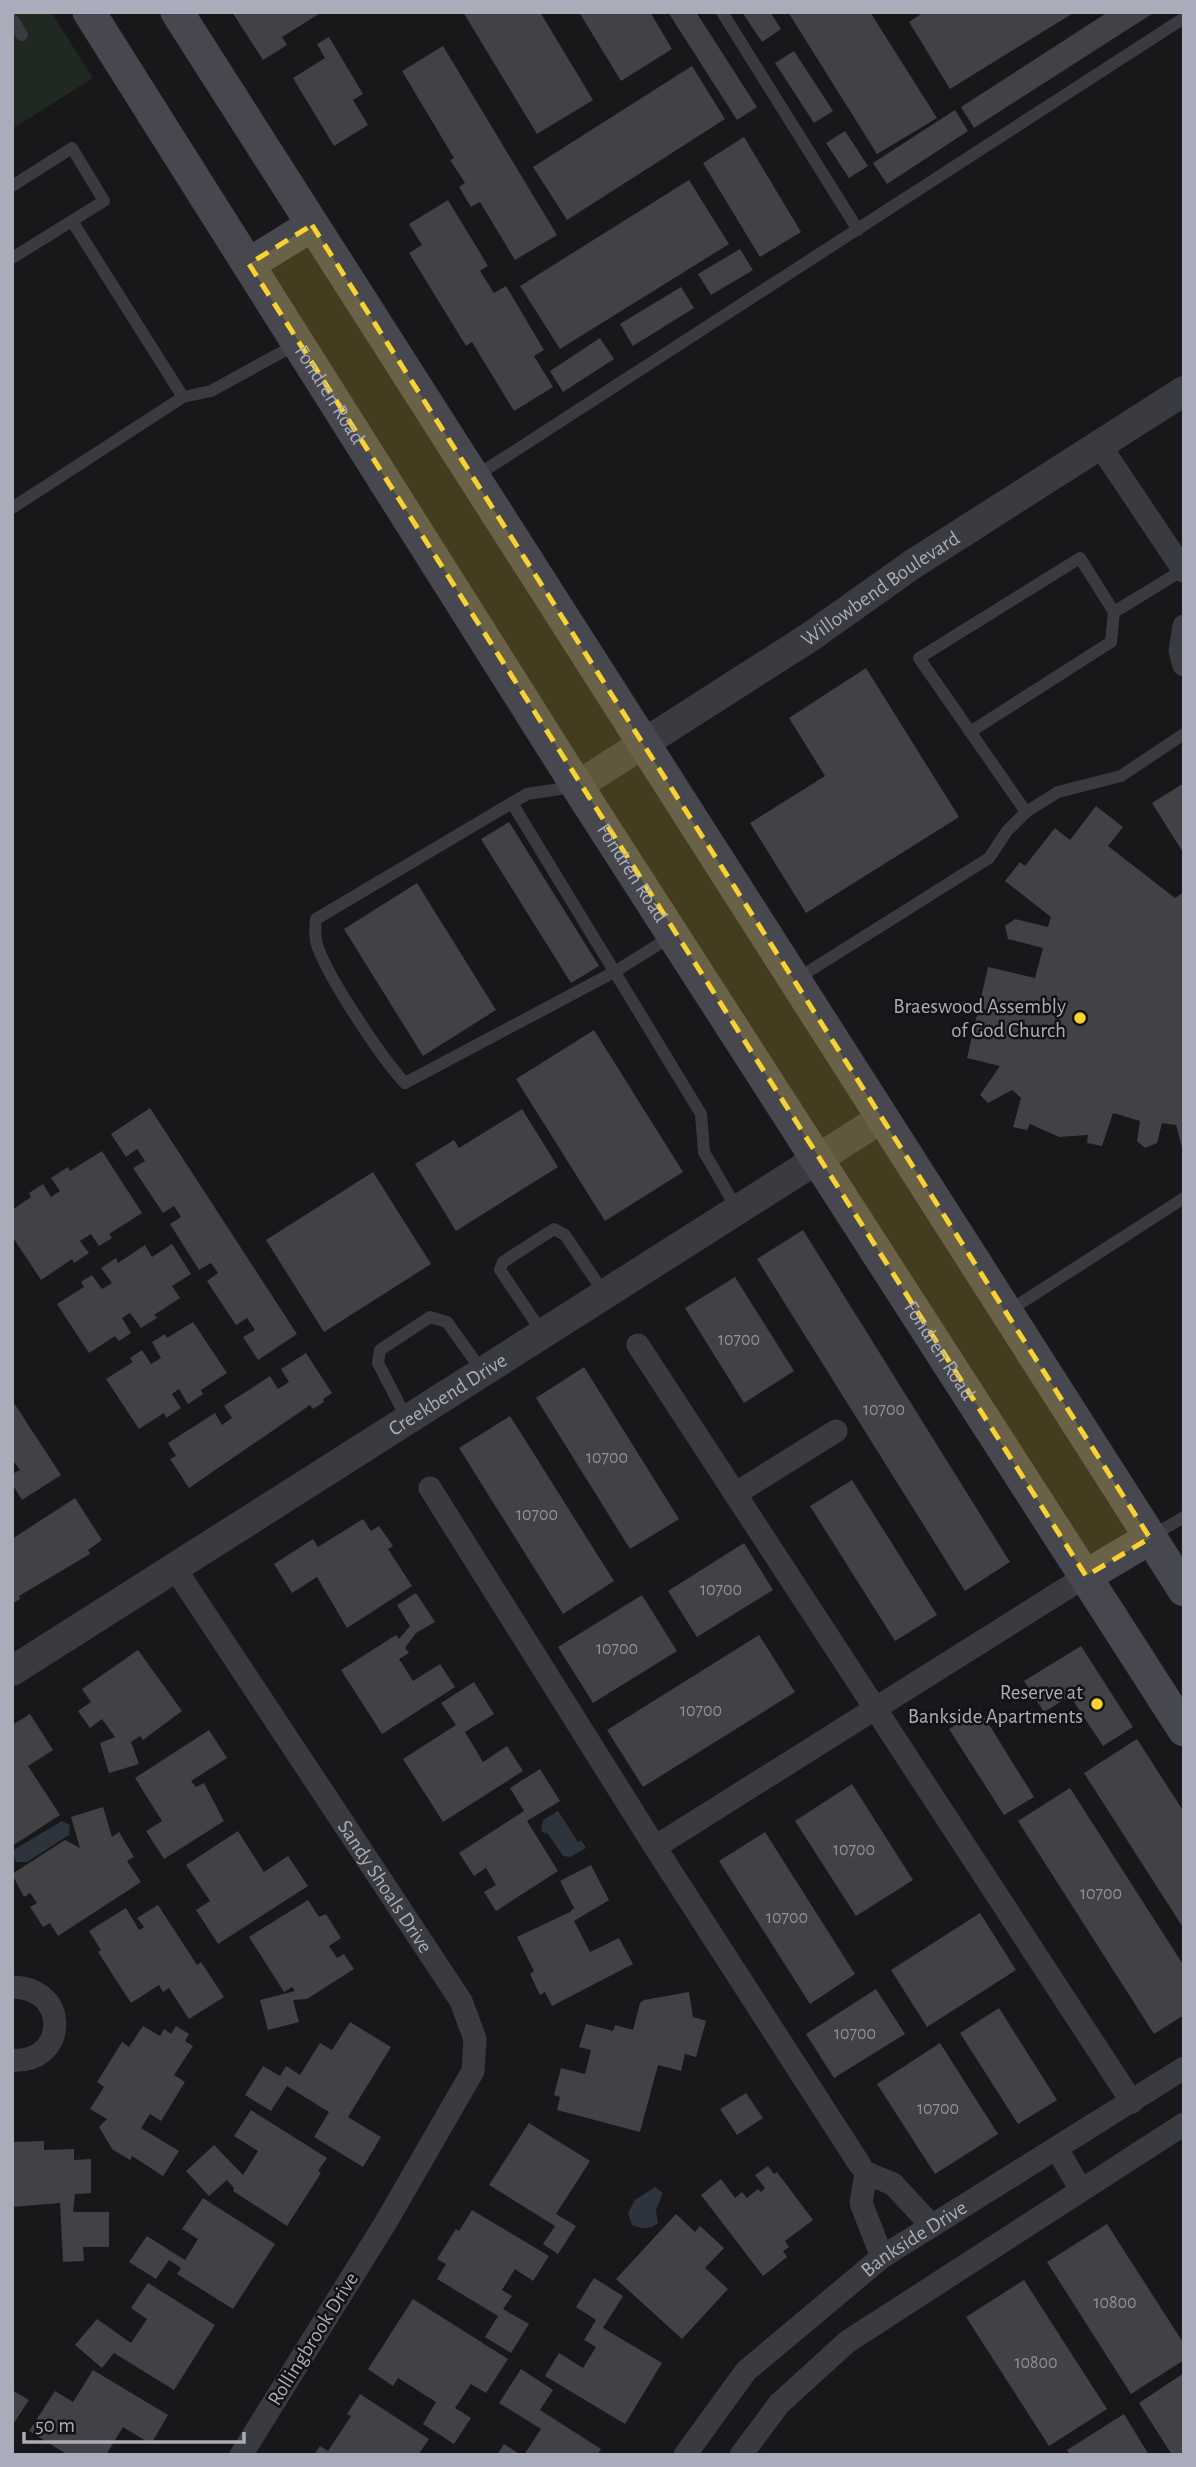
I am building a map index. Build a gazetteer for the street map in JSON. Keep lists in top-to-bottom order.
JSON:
{
  "streets": {
    "main road": ["Fondren Road"],
    "street": [
      "Willowbend Boulevard",
      "Creekbend Drive",
      "Sandy Shoals Drive",
      "Bankside Drive",
      "Rollingbrook Drive"
    ]
  },
  "crossings": [
    ["Fondren Road", "Willowbend Boulevard"],
    ["Fondren Road", "Creekbend Drive"],
    ["Creekbend Drive", "Sandy Shoals Drive"],
    ["Sandy Shoals Drive", "Rollingbrook Drive"]
  ],
  "places": ["Braeswood Assembly of God Church", "Reserve at Bankside Apartments"],
  "house_numbers": [
    "10700",
    "10700",
    "10700",
    "10700",
    "10700",
    "10700",
    "10700",
    "10700",
    "10700",
    "10700",
    "10700",
    "10700",
    "10800",
    "10800"
  ],
  "scale_bar": "50 m"
}
